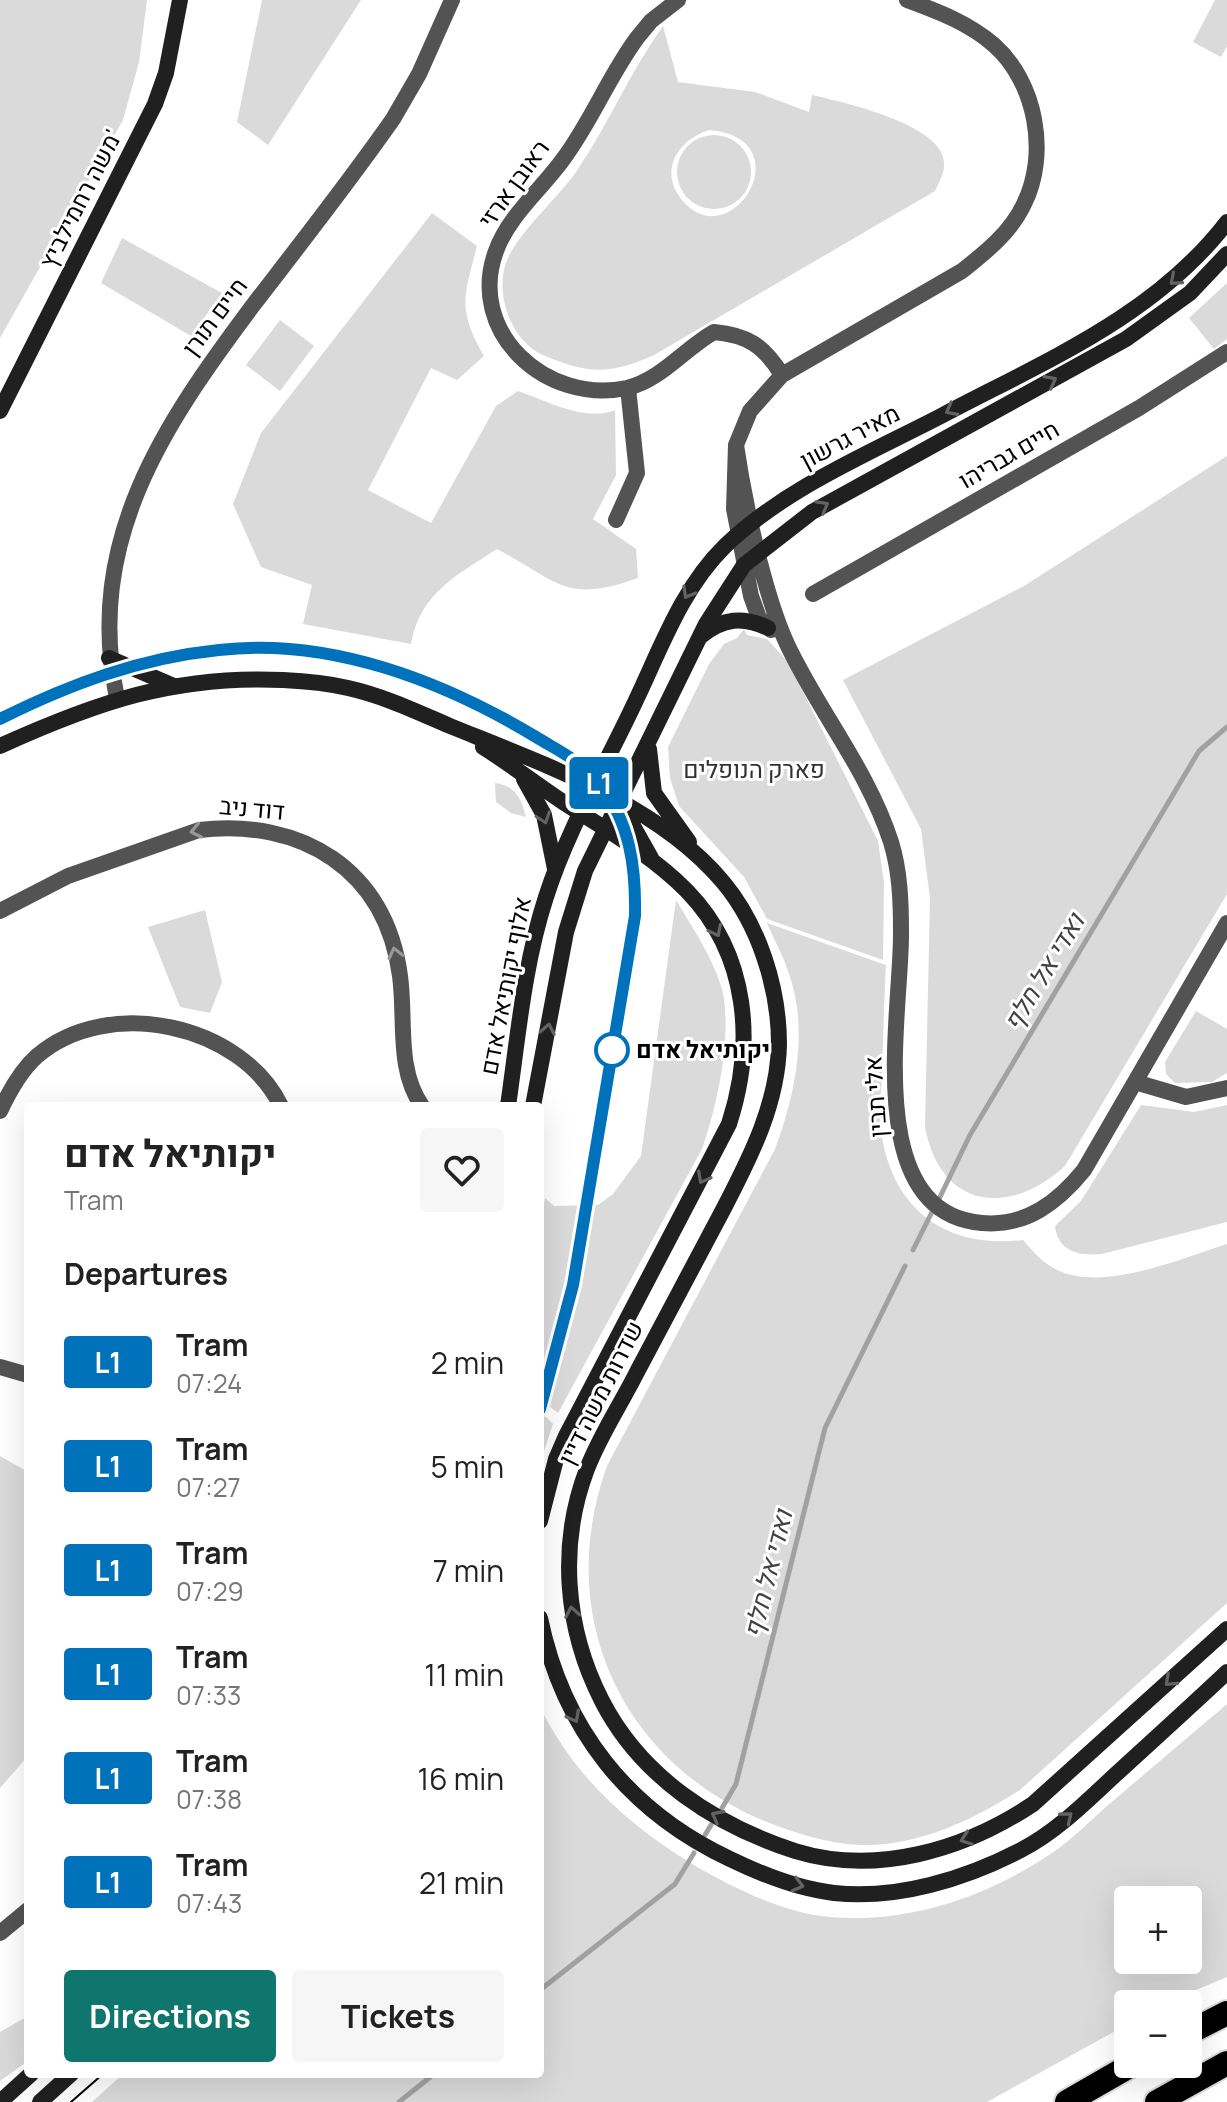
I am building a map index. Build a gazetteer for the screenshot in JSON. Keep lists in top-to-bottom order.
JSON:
{
  "streets": {
    "street": [
      "ראובן ארזי",
      "משה רחמילביץ'",
      "חיים תורן",
      "מאיר גרשון",
      "חיים גבריהו",
      "דוד ניב",
      "אלוף יקותיאל אדם",
      "אלי תבין",
      "שדרות משה דיין"
    ]
  },
  "crossings": [
    ["חיים תורן", "שדרות משה דיין"],
    ["מאיר גרשון", "אלוף יקותיאל אדם"],
    ["מאיר גרשון", "אלי תבין"],
    ["מאיר גרשון", "שדרות משה דיין"],
    ["אלוף יקותיאל אדם", "שדרות משה דיין"]
  ],
  "water": ["ואדי אל חלף"],
  "parks": ["פארק הנופלים"],
  "places": ["יקותיאל אדם"],
  "lines": ["tram line L1"],
  "page": {
    "on_map": "L1",
    "heading": [
      ["יקותיאל אדם", "Tram"],
      "Departures"
    ],
    "list": [
      {
        "mark": "L1",
        "name": "Tram",
        "note": "07:24",
        "value": "2 min"
      },
      {
        "mark": "L1",
        "name": "Tram",
        "note": "07:27",
        "value": "5 min"
      },
      {
        "mark": "L1",
        "name": "Tram",
        "note": "07:29",
        "value": "7 min"
      },
      {
        "mark": "L1",
        "name": "Tram",
        "note": "07:33",
        "value": "11 min"
      },
      {
        "mark": "L1",
        "name": "Tram",
        "note": "07:38",
        "value": "16 min"
      },
      {
        "mark": "L1",
        "name": "Tram",
        "note": "07:43",
        "value": "21 min"
      }
    ],
    "map_buttons": ["+", "−"],
    "buttons": ["Directions", "Tickets"]
  }
}
